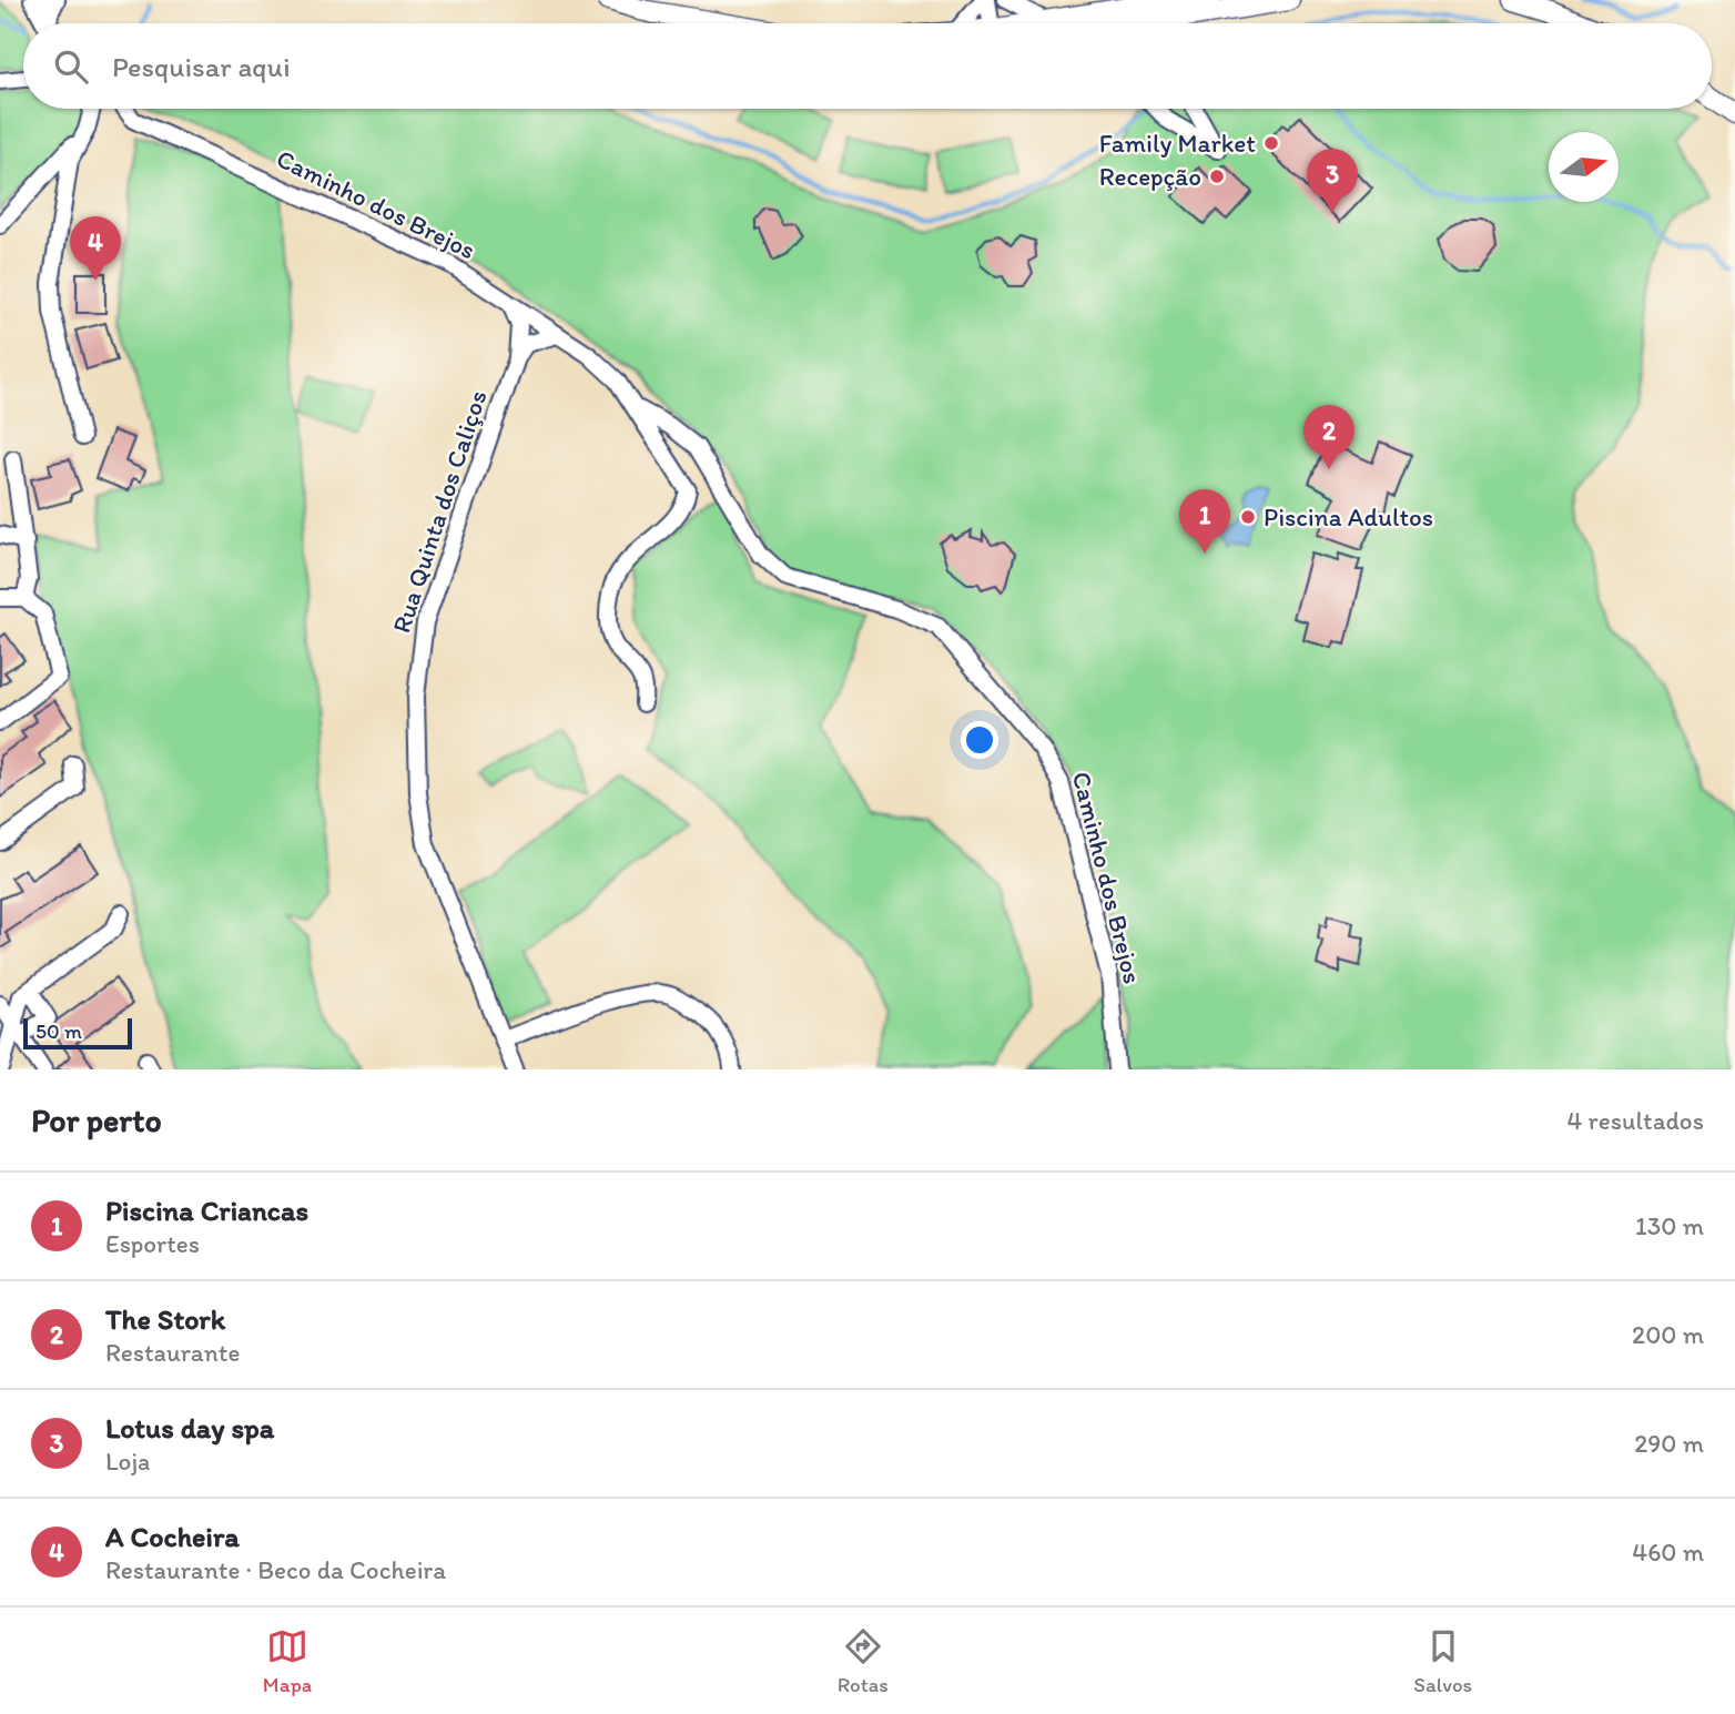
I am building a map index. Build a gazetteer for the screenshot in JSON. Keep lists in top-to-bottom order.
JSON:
{
  "streets": {
    "street": ["Caminho dos Brejos", "Rua Quinta dos Caliços"]
  },
  "crossings": [
    ["Caminho dos Brejos", "Rua Quinta dos Caliços"]
  ],
  "places": ["Family Market", "Recepção", "Piscina Adultos"],
  "scale_bar": "50 m",
  "north": "right",
  "page": {
    "search": "Pesquisar aqui",
    "pins": [
      "3",
      "4",
      "2",
      "1"
    ],
    "scale": "50 m",
    "heading": ["Por perto", "4 resultados"],
    "list": [
      {
        "mark": "1",
        "name": "Piscina Criancas",
        "note": "Esportes",
        "value": "130 m"
      },
      {
        "mark": "2",
        "name": "The Stork",
        "note": "Restaurante",
        "value": "200 m"
      },
      {
        "mark": "3",
        "name": "Lotus day spa",
        "note": "Loja",
        "value": "290 m"
      },
      {
        "mark": "4",
        "name": "A Cocheira",
        "note": "Restaurante · Beco da Cocheira",
        "value": "460 m"
      }
    ],
    "nav": ["Mapa", "Rotas", "Salvos"]
  }
}
